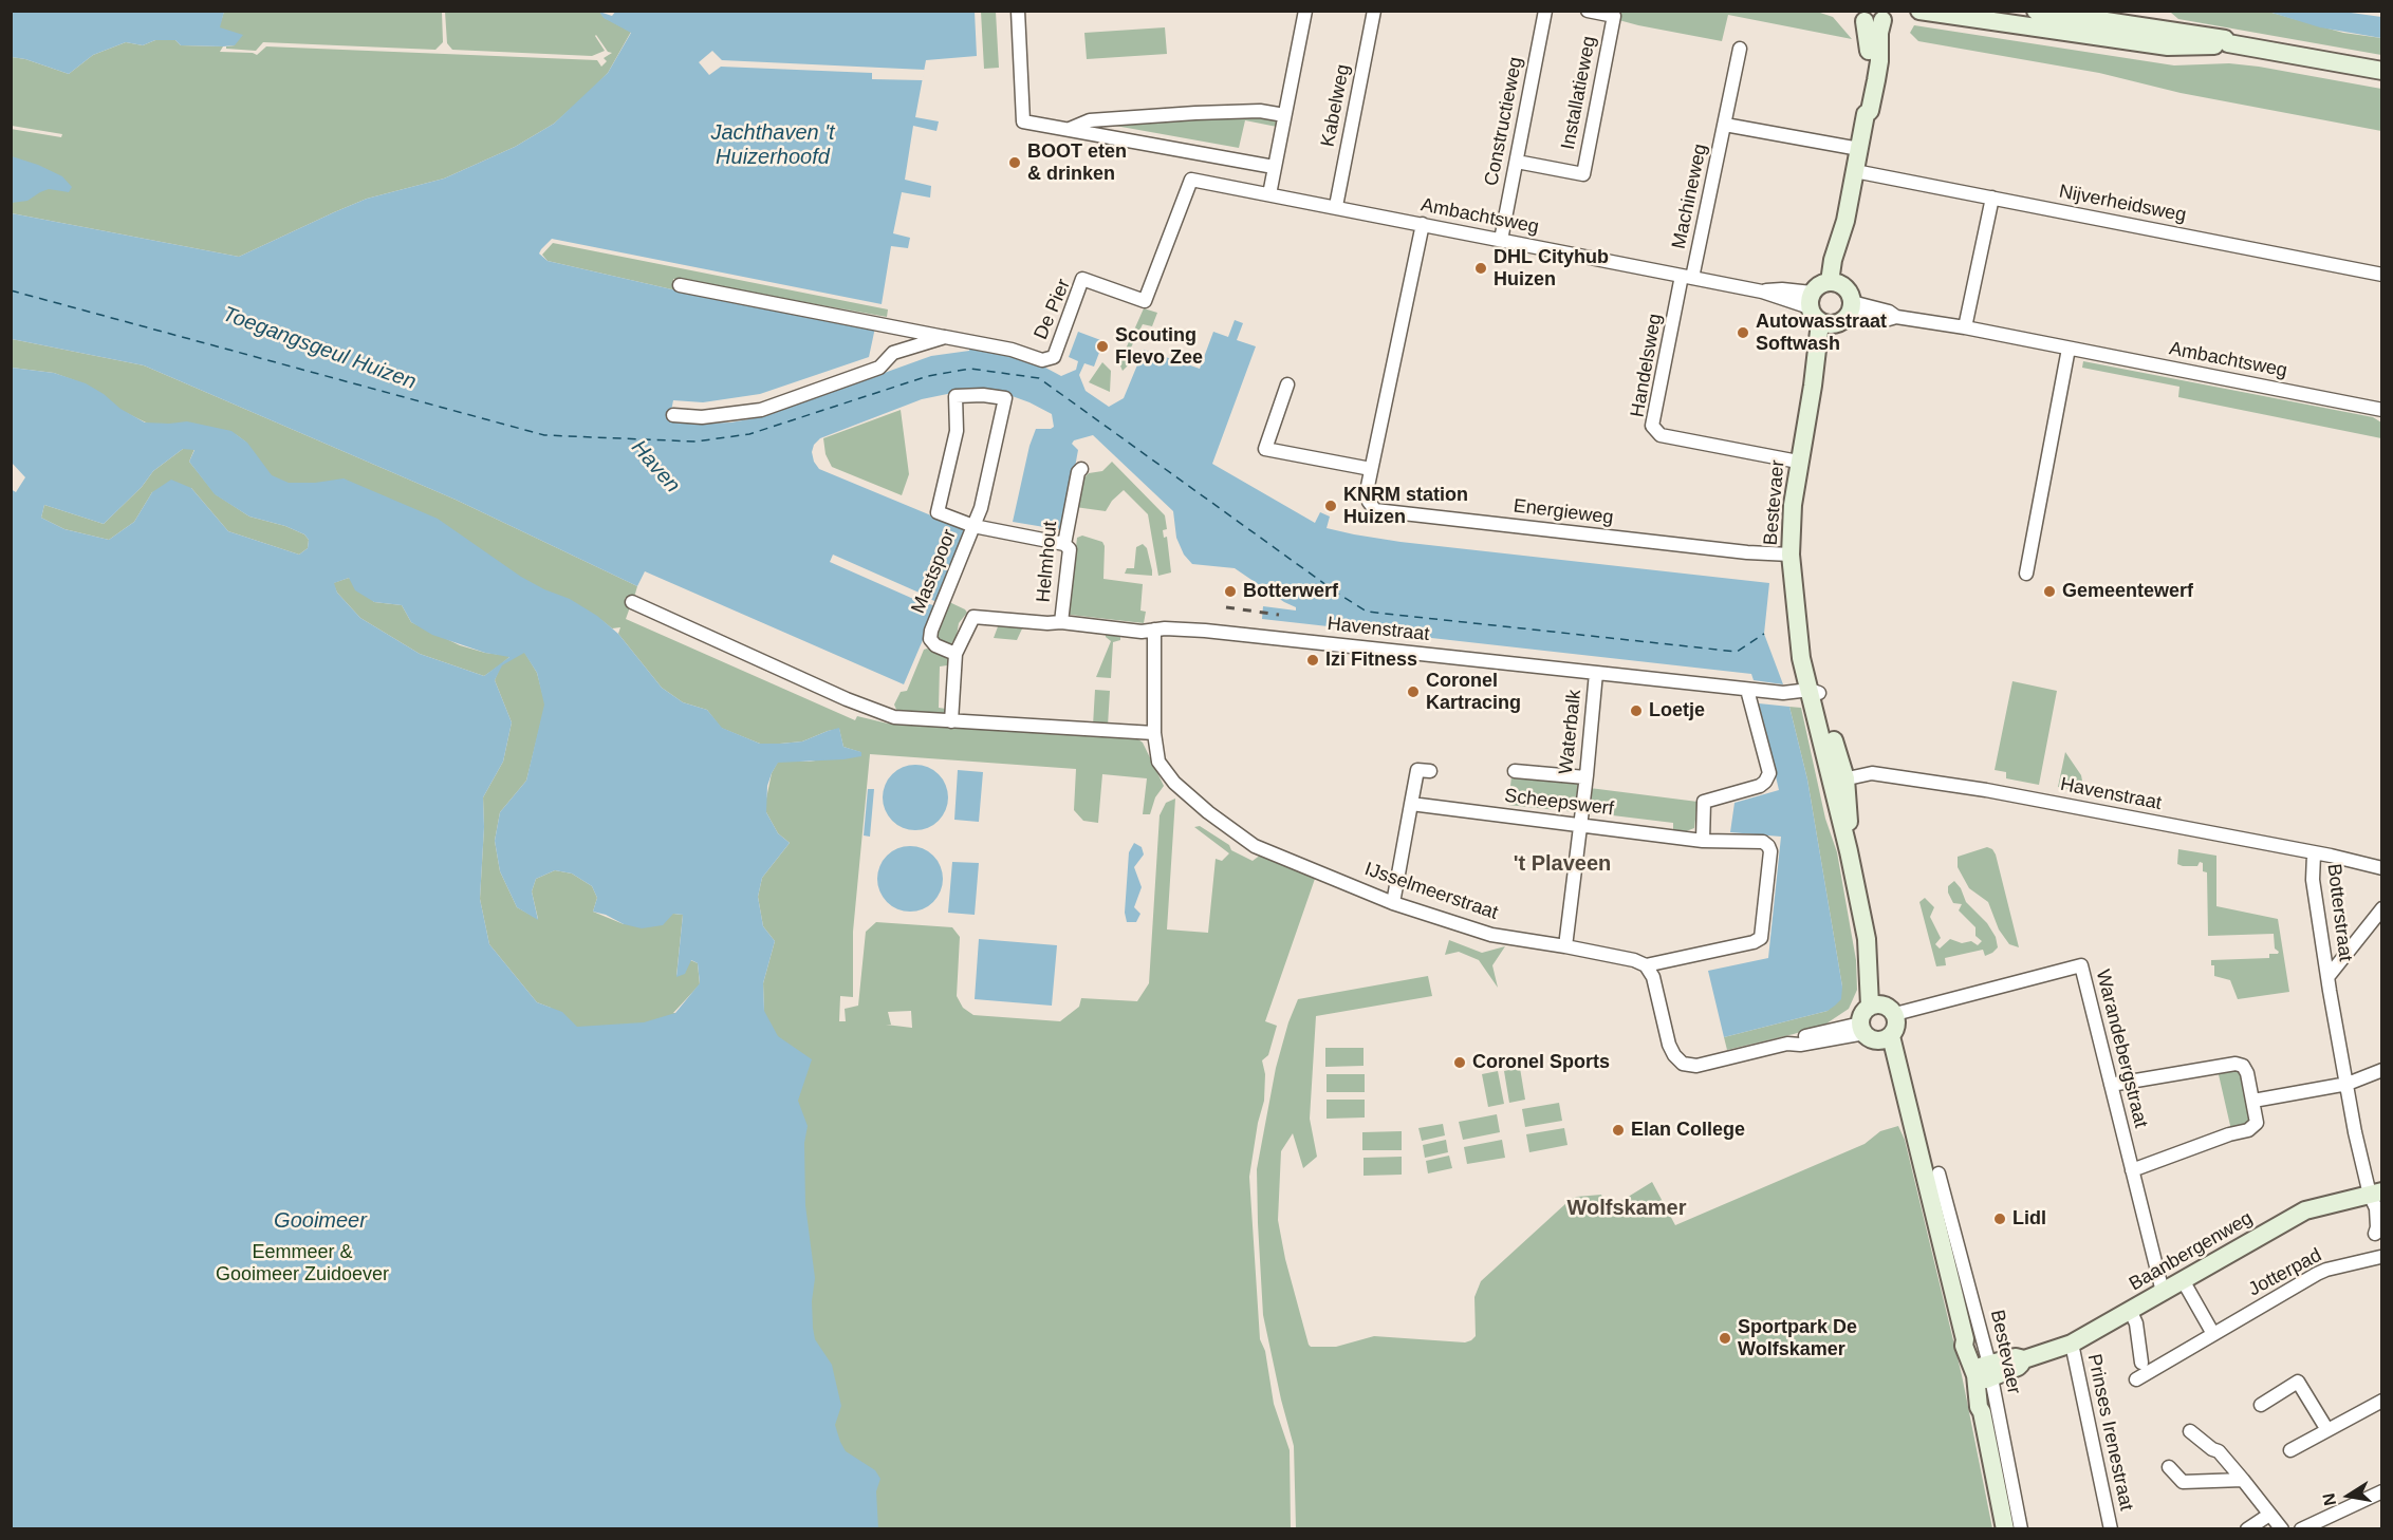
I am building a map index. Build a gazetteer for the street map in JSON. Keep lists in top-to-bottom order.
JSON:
{
  "streets": {
    "street": [
      "Installatieweg",
      "Kabelweg",
      "Constructieweg",
      "Machineweg",
      "Nijverheidsweg",
      "Ambachtsweg",
      "De Pier",
      "Handelsweg",
      "Bestevaer",
      "Energieweg",
      "Helmhout",
      "Mastspoor",
      "Havenstraat",
      "Waterbalk",
      "Scheepswerf",
      "IJsselmeerstraat",
      "Botterstraat",
      "Warandebergstraat",
      "Baanbergenweg",
      "Jotterpad",
      "Prinses Irenestraat"
    ]
  },
  "crossings": [
    ["Installatieweg", "Constructieweg"],
    ["Kabelweg", "Ambachtsweg"],
    ["Constructieweg", "Ambachtsweg"],
    ["Machineweg", "Ambachtsweg"],
    ["Machineweg", "Handelsweg"],
    ["Ambachtsweg", "De Pier"],
    ["Ambachtsweg", "Handelsweg"],
    ["Ambachtsweg", "Bestevaer"],
    ["Ambachtsweg", "Energieweg"],
    ["Handelsweg", "Bestevaer"],
    ["Bestevaer", "Energieweg"],
    ["Bestevaer", "Havenstraat"],
    ["Bestevaer", "Warandebergstraat"],
    ["Bestevaer", "Baanbergenweg"],
    ["Helmhout", "Havenstraat"],
    ["Mastspoor", "Havenstraat"],
    ["Havenstraat", "Waterbalk"],
    ["Havenstraat", "IJsselmeerstraat"],
    ["Havenstraat", "Botterstraat"],
    ["Waterbalk", "Scheepswerf"],
    ["Waterbalk", "IJsselmeerstraat"],
    ["Scheepswerf", "IJsselmeerstraat"],
    ["Botterstraat", "Baanbergenweg"],
    ["Botterstraat", "Jotterpad"],
    ["Warandebergstraat", "Baanbergenweg"],
    ["Baanbergenweg", "Prinses Irenestraat"]
  ],
  "districts": ["'t Plaveen", "Wolfskamer"],
  "water": [
    "Jachthaven 't Huizerhoofd",
    "Toegangsgeul Huizen",
    "Haven",
    "Gooimeer"
  ],
  "parks": ["Eemmeer & Gooimeer Zuidoever"],
  "places": [
    "BOOT eten & drinken",
    "DHL Cityhub Huizen",
    "Autowasstraat Softwash",
    "Scouting Flevo Zee",
    "KNRM station Huizen",
    "Botterwerf",
    "Gemeentewerf",
    "Izi Fitness",
    "Coronel Kartracing",
    "Loetje",
    "Coronel Sports",
    "Elan College",
    "Lidl",
    "Sportpark De Wolfskamer"
  ],
  "north": "left"
}
